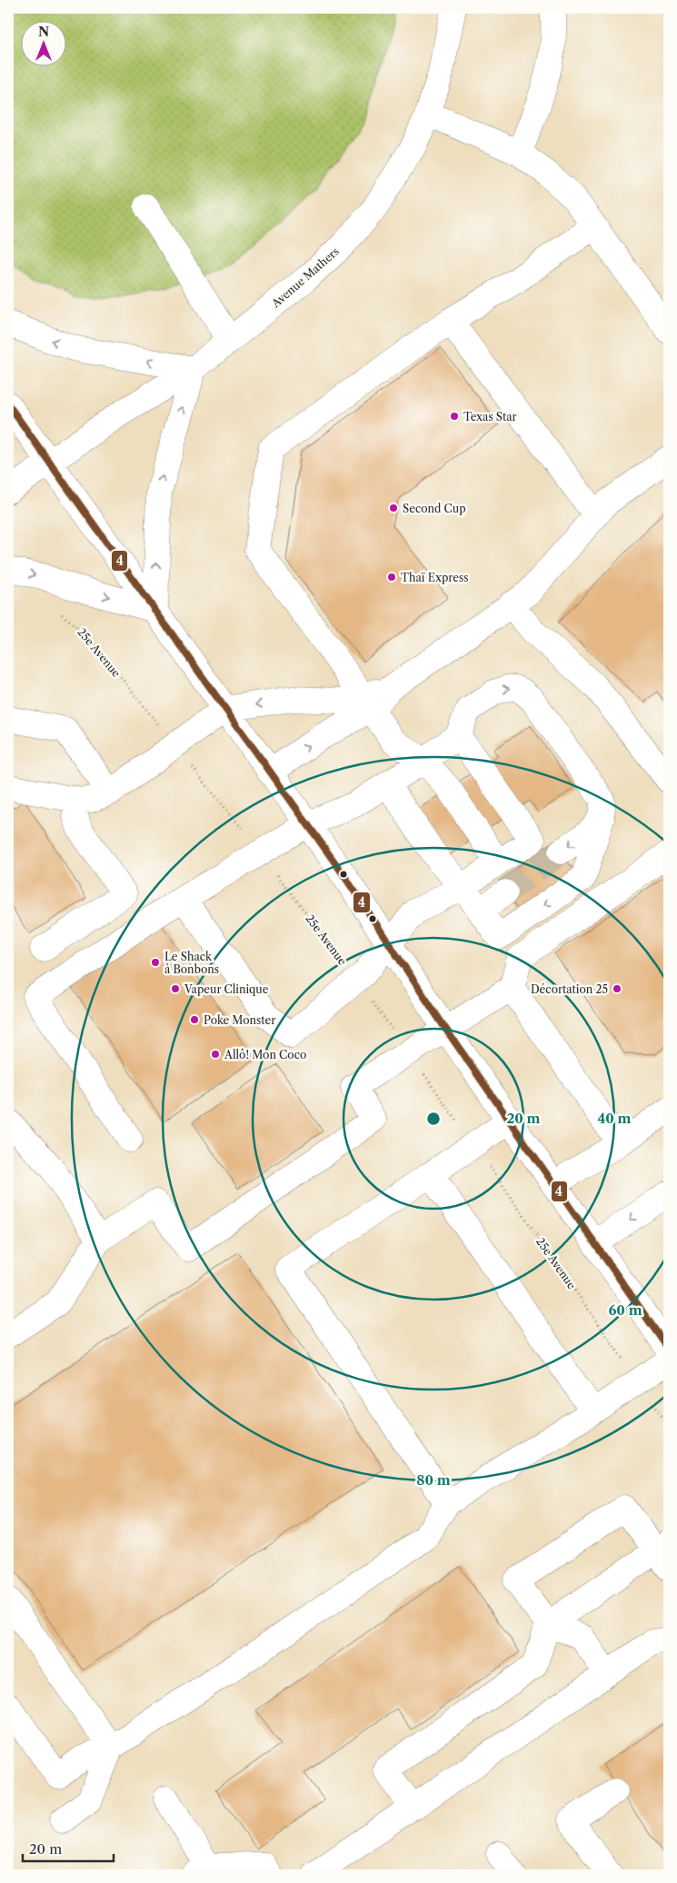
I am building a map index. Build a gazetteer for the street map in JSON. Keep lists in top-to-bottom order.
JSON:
{
  "streets": {
    "street": ["Avenue Mathers"],
    "path": ["25e Avenue"]
  },
  "places": [
    "Texas Star",
    "Second Cup",
    "Thaï Express",
    "Le Shack à Bonbons",
    "Vapeur Clinique",
    "Décortation 25",
    "Poke Monster",
    "Allô! Mon Coco"
  ],
  "lines": ["transit line 4"],
  "scale_bar": "20 m",
  "north": "top",
  "rings": [
    "20 m",
    "40 m",
    "60 m",
    "80 m"
  ]
}
